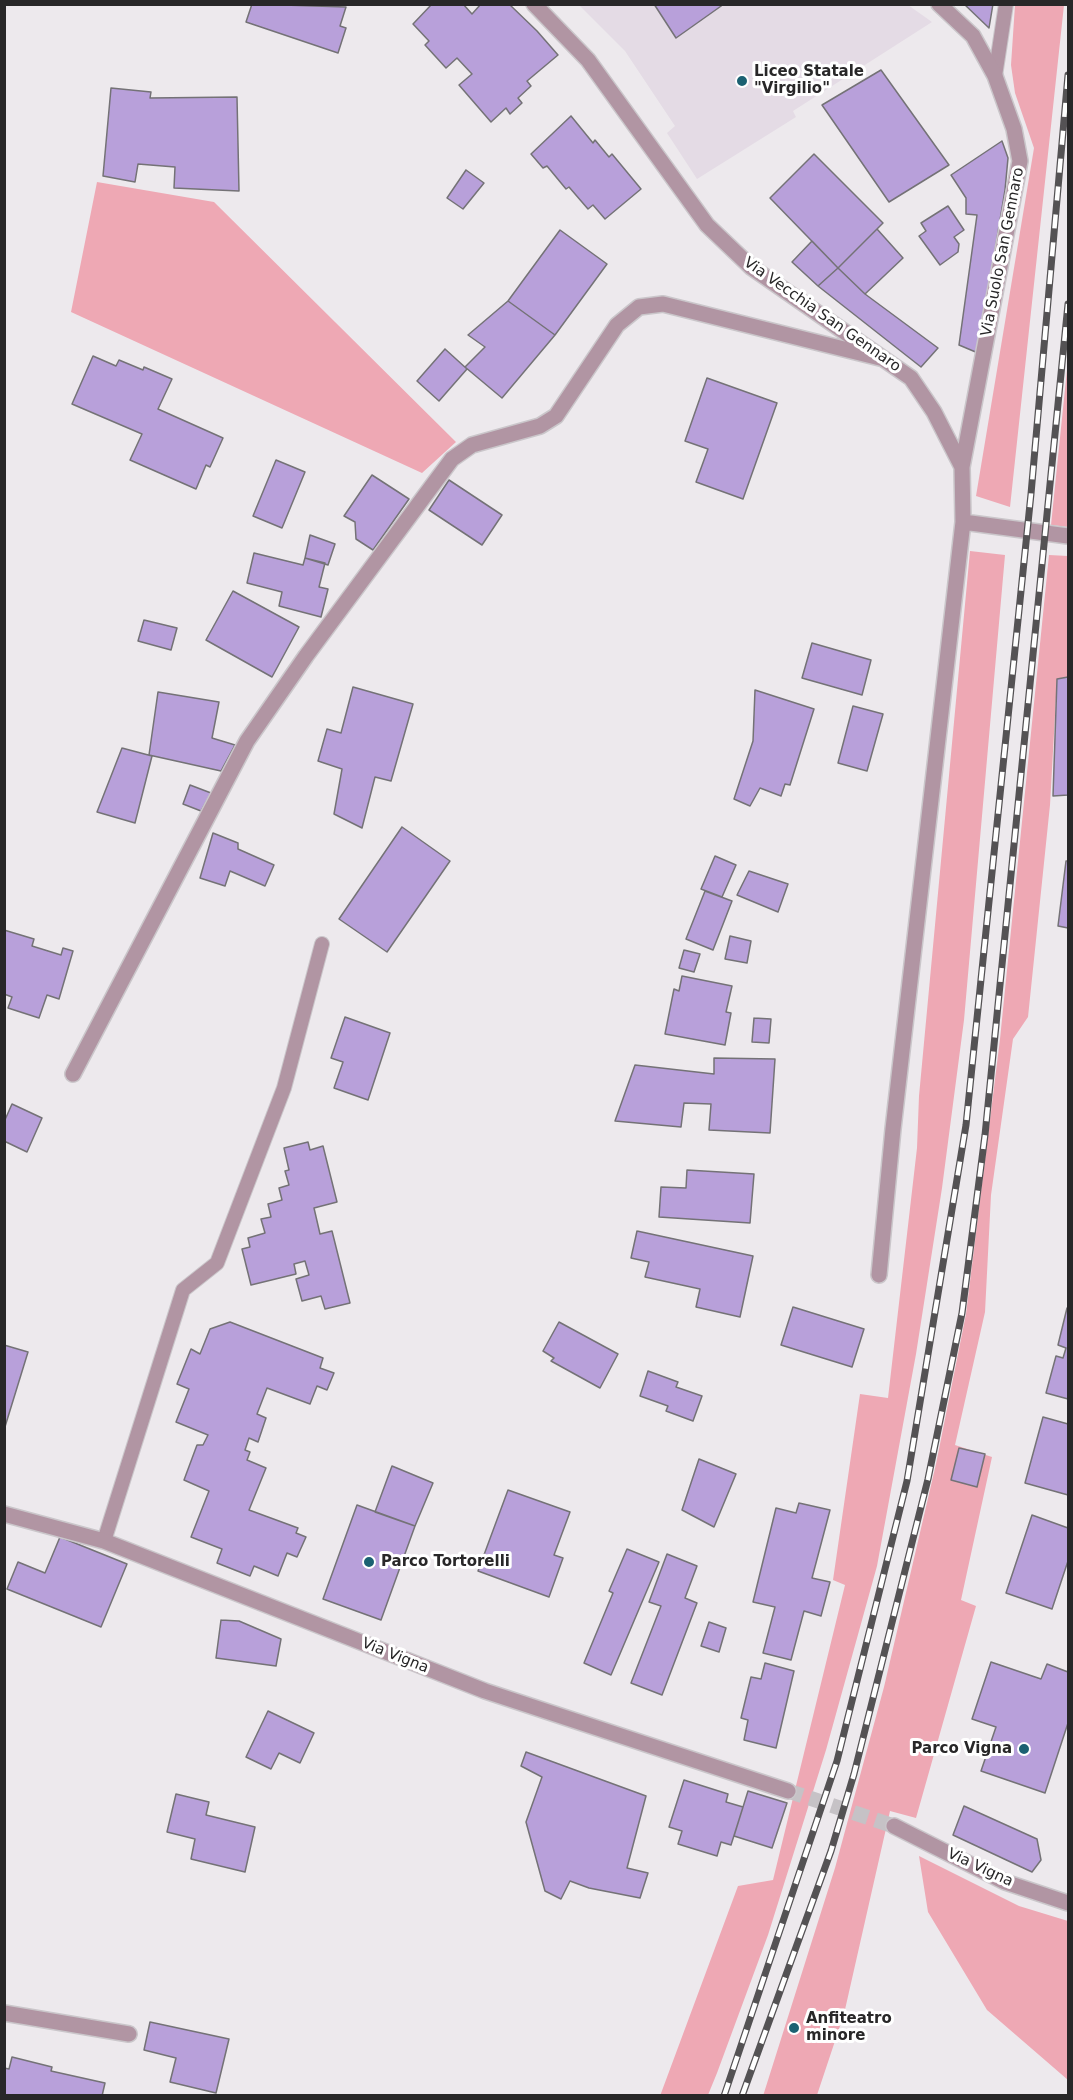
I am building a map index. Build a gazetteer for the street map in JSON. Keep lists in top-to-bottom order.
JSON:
{
  "streets": {
    "street": ["Via Suolo San Gennaro", "Via Vecchia San Gennaro", "Via Vigna"]
  },
  "crossings": [
    ["Via Suolo San Gennaro", "Via Vecchia San Gennaro"]
  ],
  "places": [
    "Liceo Statale \"Virgilio\"",
    "Parco Tortorelli",
    "Parco Vigna",
    "Anfiteatro minore"
  ]
}
